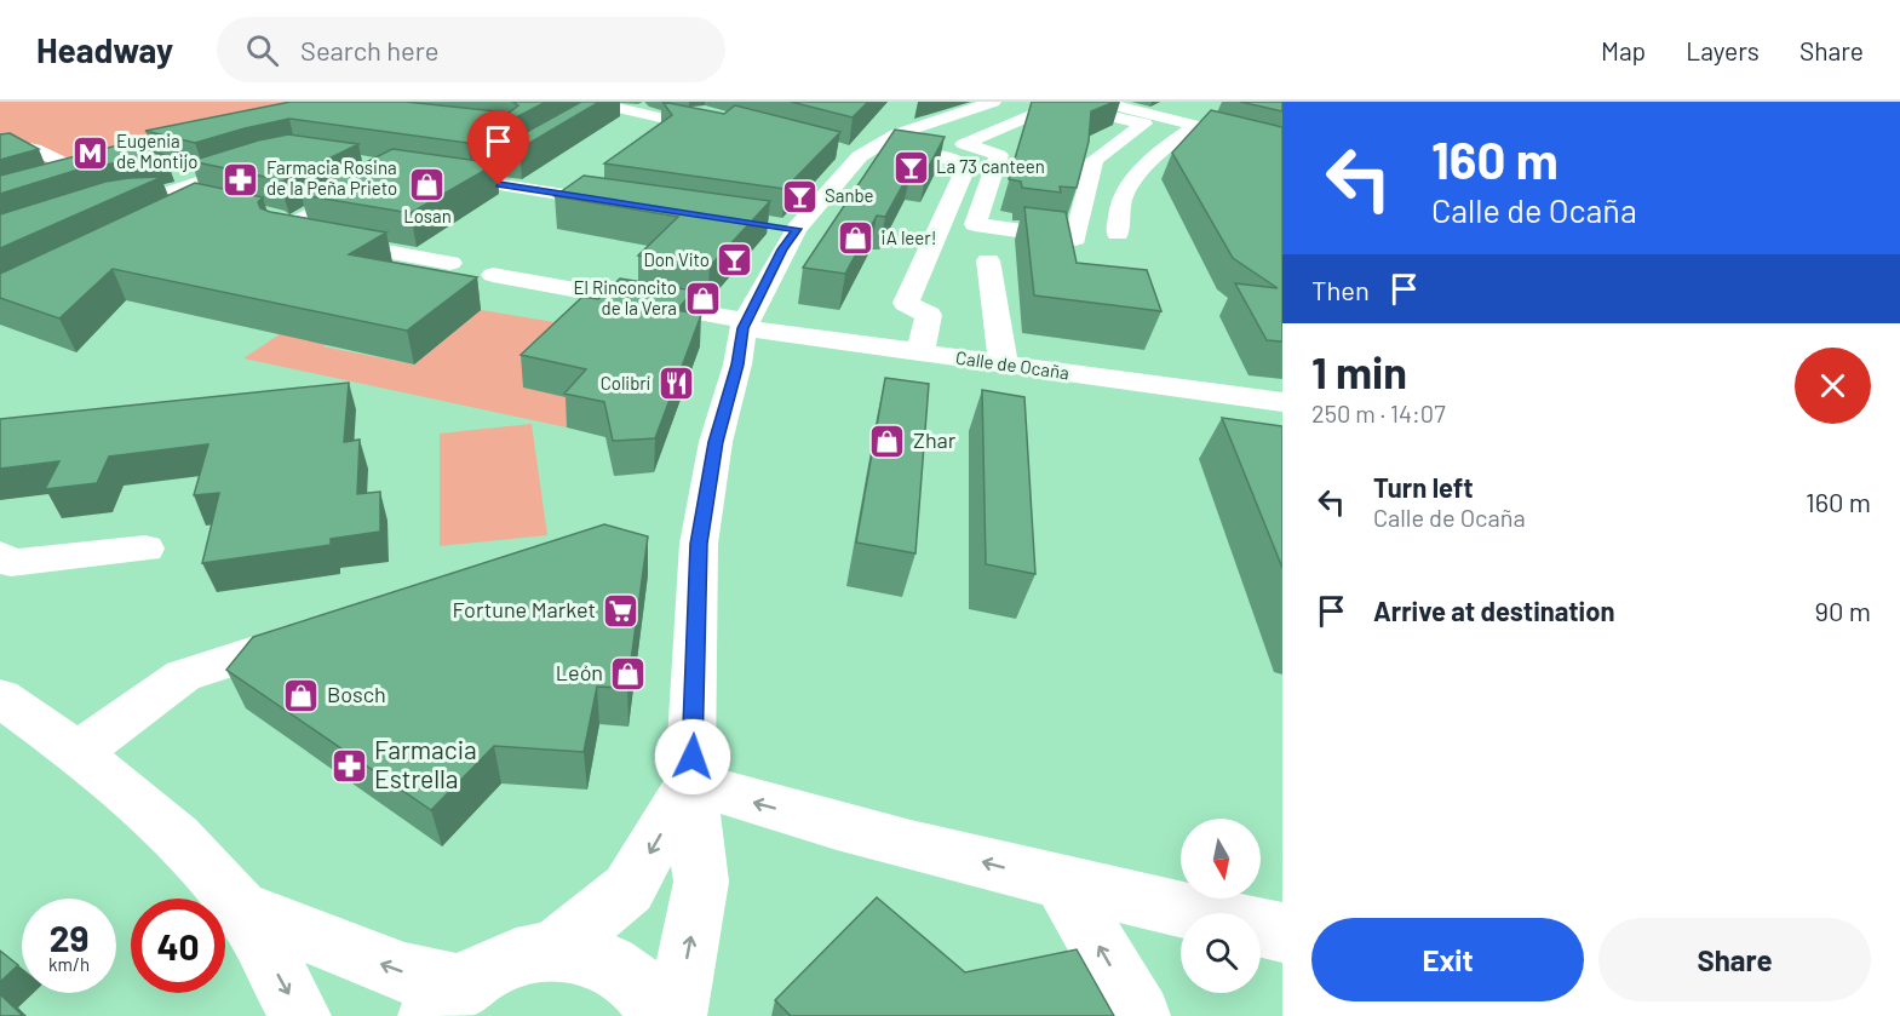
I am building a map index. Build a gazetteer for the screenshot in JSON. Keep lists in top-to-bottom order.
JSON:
{
  "streets": {
    "street": ["Calle de Ocaña"]
  },
  "places": {
    "metro station": ["Eugenia de Montijo"],
    "bar": ["La 73 canteen", "Sanbe", "Don Vito"],
    "pharmacy": ["Farmacia Rosina de la Peña Prieto", "Farmacia Estrella"],
    "shop": [
      "Losan",
      "¡A leer!",
      "El Rinconcito de la Vera",
      "Zhar",
      "León",
      "Bosch"
    ],
    "restaurant": ["Colibrí"],
    "supermarket": ["Fortune Market"]
  },
  "north": "bottom",
  "page": {
    "header": "Headway",
    "search": "Search here",
    "nav": ["Map", "Layers", "Share"],
    "turn": ["160 m", "Calle de Ocaña"],
    "then": "Then",
    "heading": ["1 min", "250 m · 14:07"],
    "list": [
      {
        "name": "Turn left",
        "note": "Calle de Ocaña",
        "value": "160 m"
      },
      {
        "name": "Arrive at destination",
        "value": "90 m"
      }
    ],
    "speed": "29 km/h",
    "limit": "40",
    "buttons": ["Exit", "Share"]
  }
}
